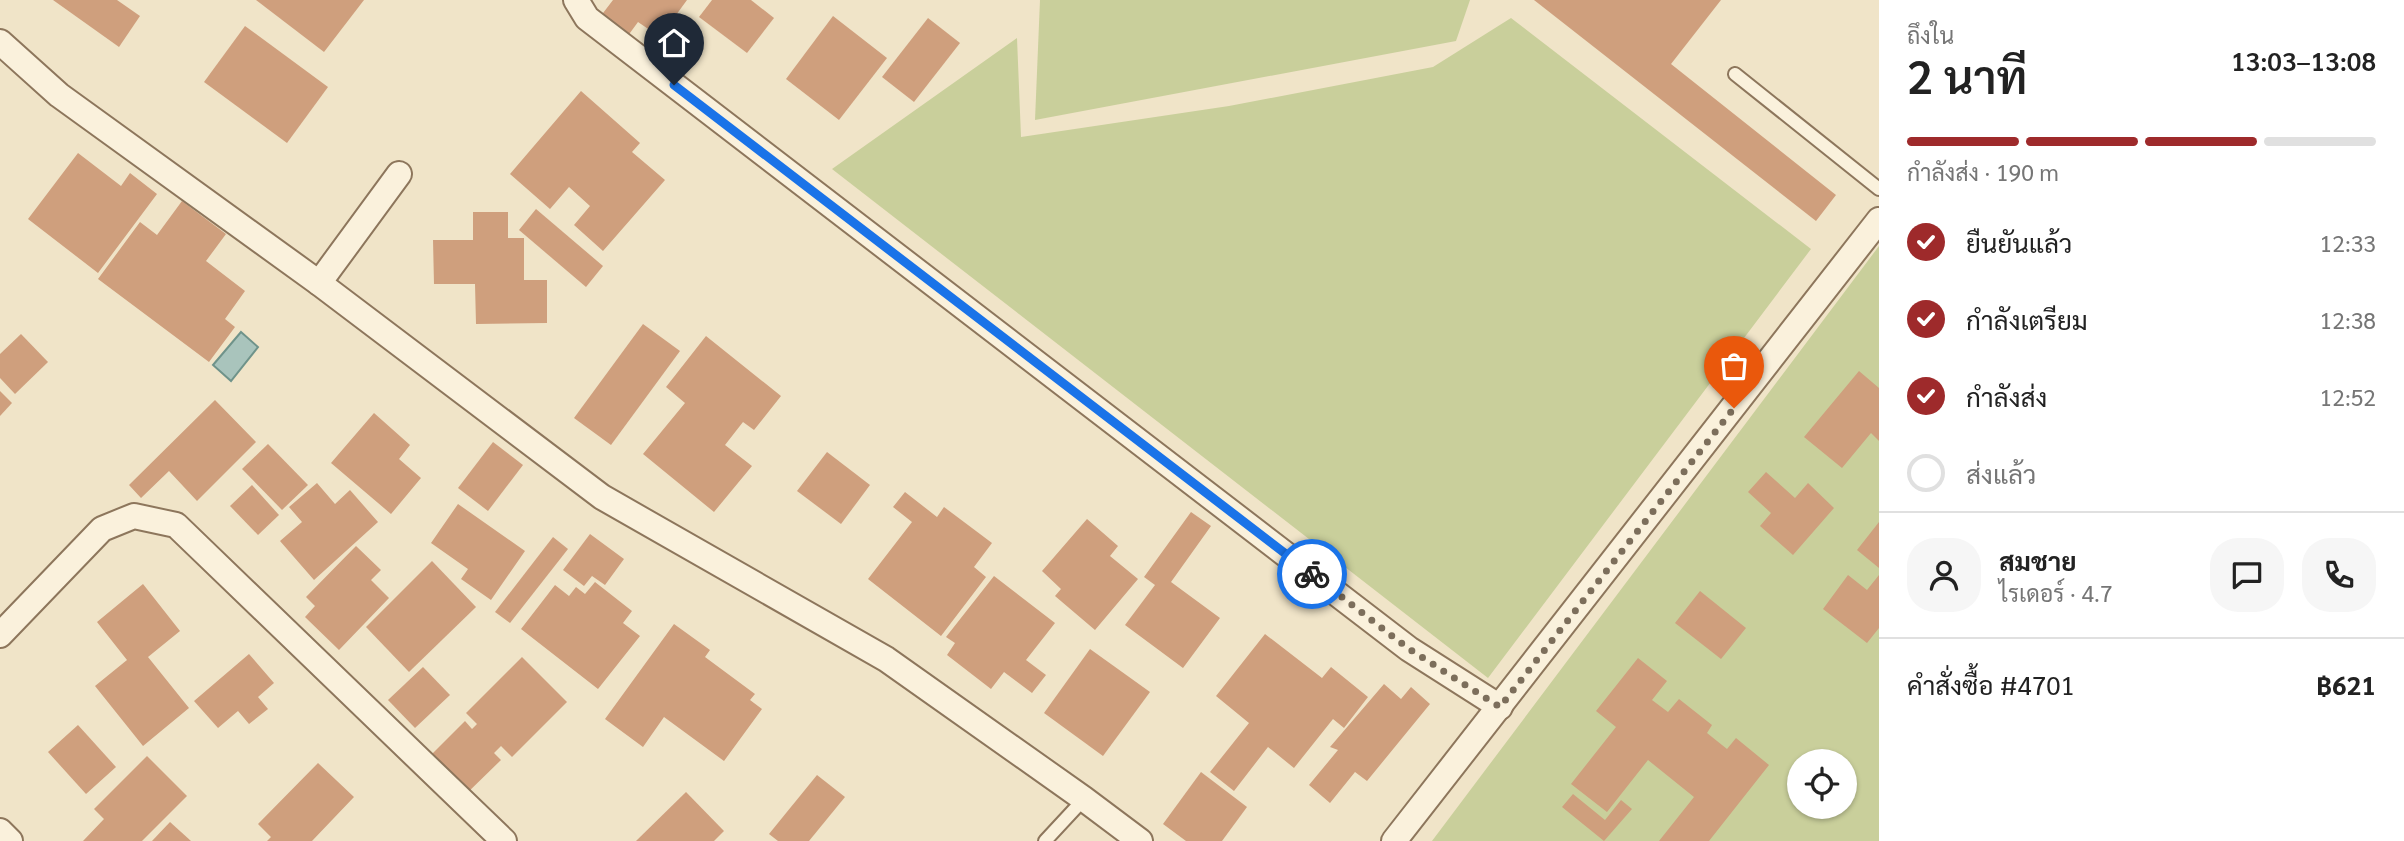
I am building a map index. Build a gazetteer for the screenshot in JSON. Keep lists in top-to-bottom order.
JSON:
{
  "page": {
    "heading": ["2 นาที", "ถึงใน", "13:03–13:08"],
    "panel": [
      "สมชาย",
      "ไรเดอร์ · 4.7",
      "คำสั่งซื้อ #4701",
      "฿621"
    ],
    "bar": "กำลังส่ง · 190 m",
    "list": [
      ["ยืนยันแล้ว", "12:33"],
      ["กำลังเตรียม", "12:38"],
      ["กำลังส่ง", "12:52"],
      "ส่งแล้ว"
    ]
  }
}
